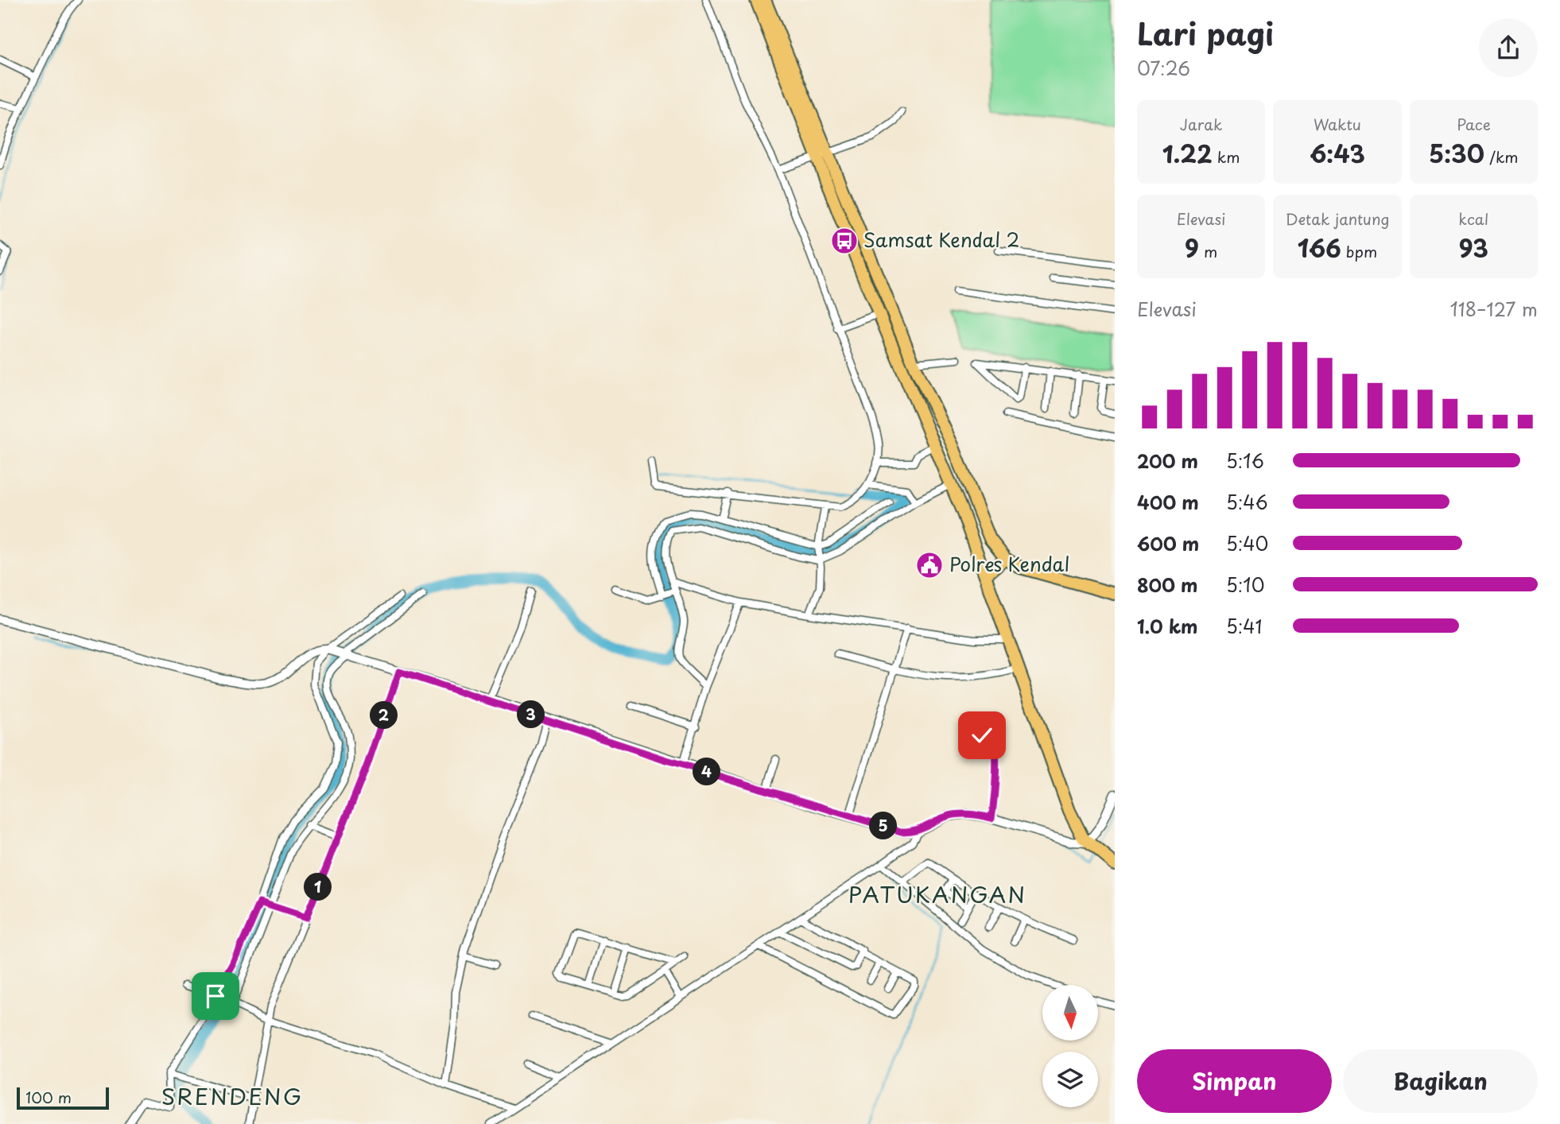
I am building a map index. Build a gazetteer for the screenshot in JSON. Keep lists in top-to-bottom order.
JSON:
{
  "districts": ["PATUKANGAN", "SRENDENG"],
  "places": {
    "bus stop": ["Samsat Kendal 2"],
    "public building": ["Polres Kendal"]
  },
  "scale_bar": "100 m",
  "north": "bottom",
  "page": {
    "heading": ["Lari pagi", "07:26"],
    "stats": [
      ["Jarak", "1.22 km"],
      ["Waktu", "6:43"],
      ["Pace", "5:30 /km"],
      ["Elevasi", "9 m"],
      ["Detak jantung", "166 bpm"],
      ["kcal", "93"]
    ],
    "chart": ["Elevasi", "118–127 m"],
    "list": [
      {
        "name": "200 m",
        "note": "5:16"
      },
      {
        "name": "400 m",
        "note": "5:46"
      },
      {
        "name": "600 m",
        "note": "5:40"
      },
      {
        "name": "800 m",
        "note": "5:10"
      },
      {
        "name": "1.0 km",
        "note": "5:41"
      }
    ],
    "pins": [
      "3",
      "2",
      "4",
      "5",
      "1"
    ],
    "buttons": ["Simpan", "Bagikan"],
    "scale": "100 m"
  }
}
